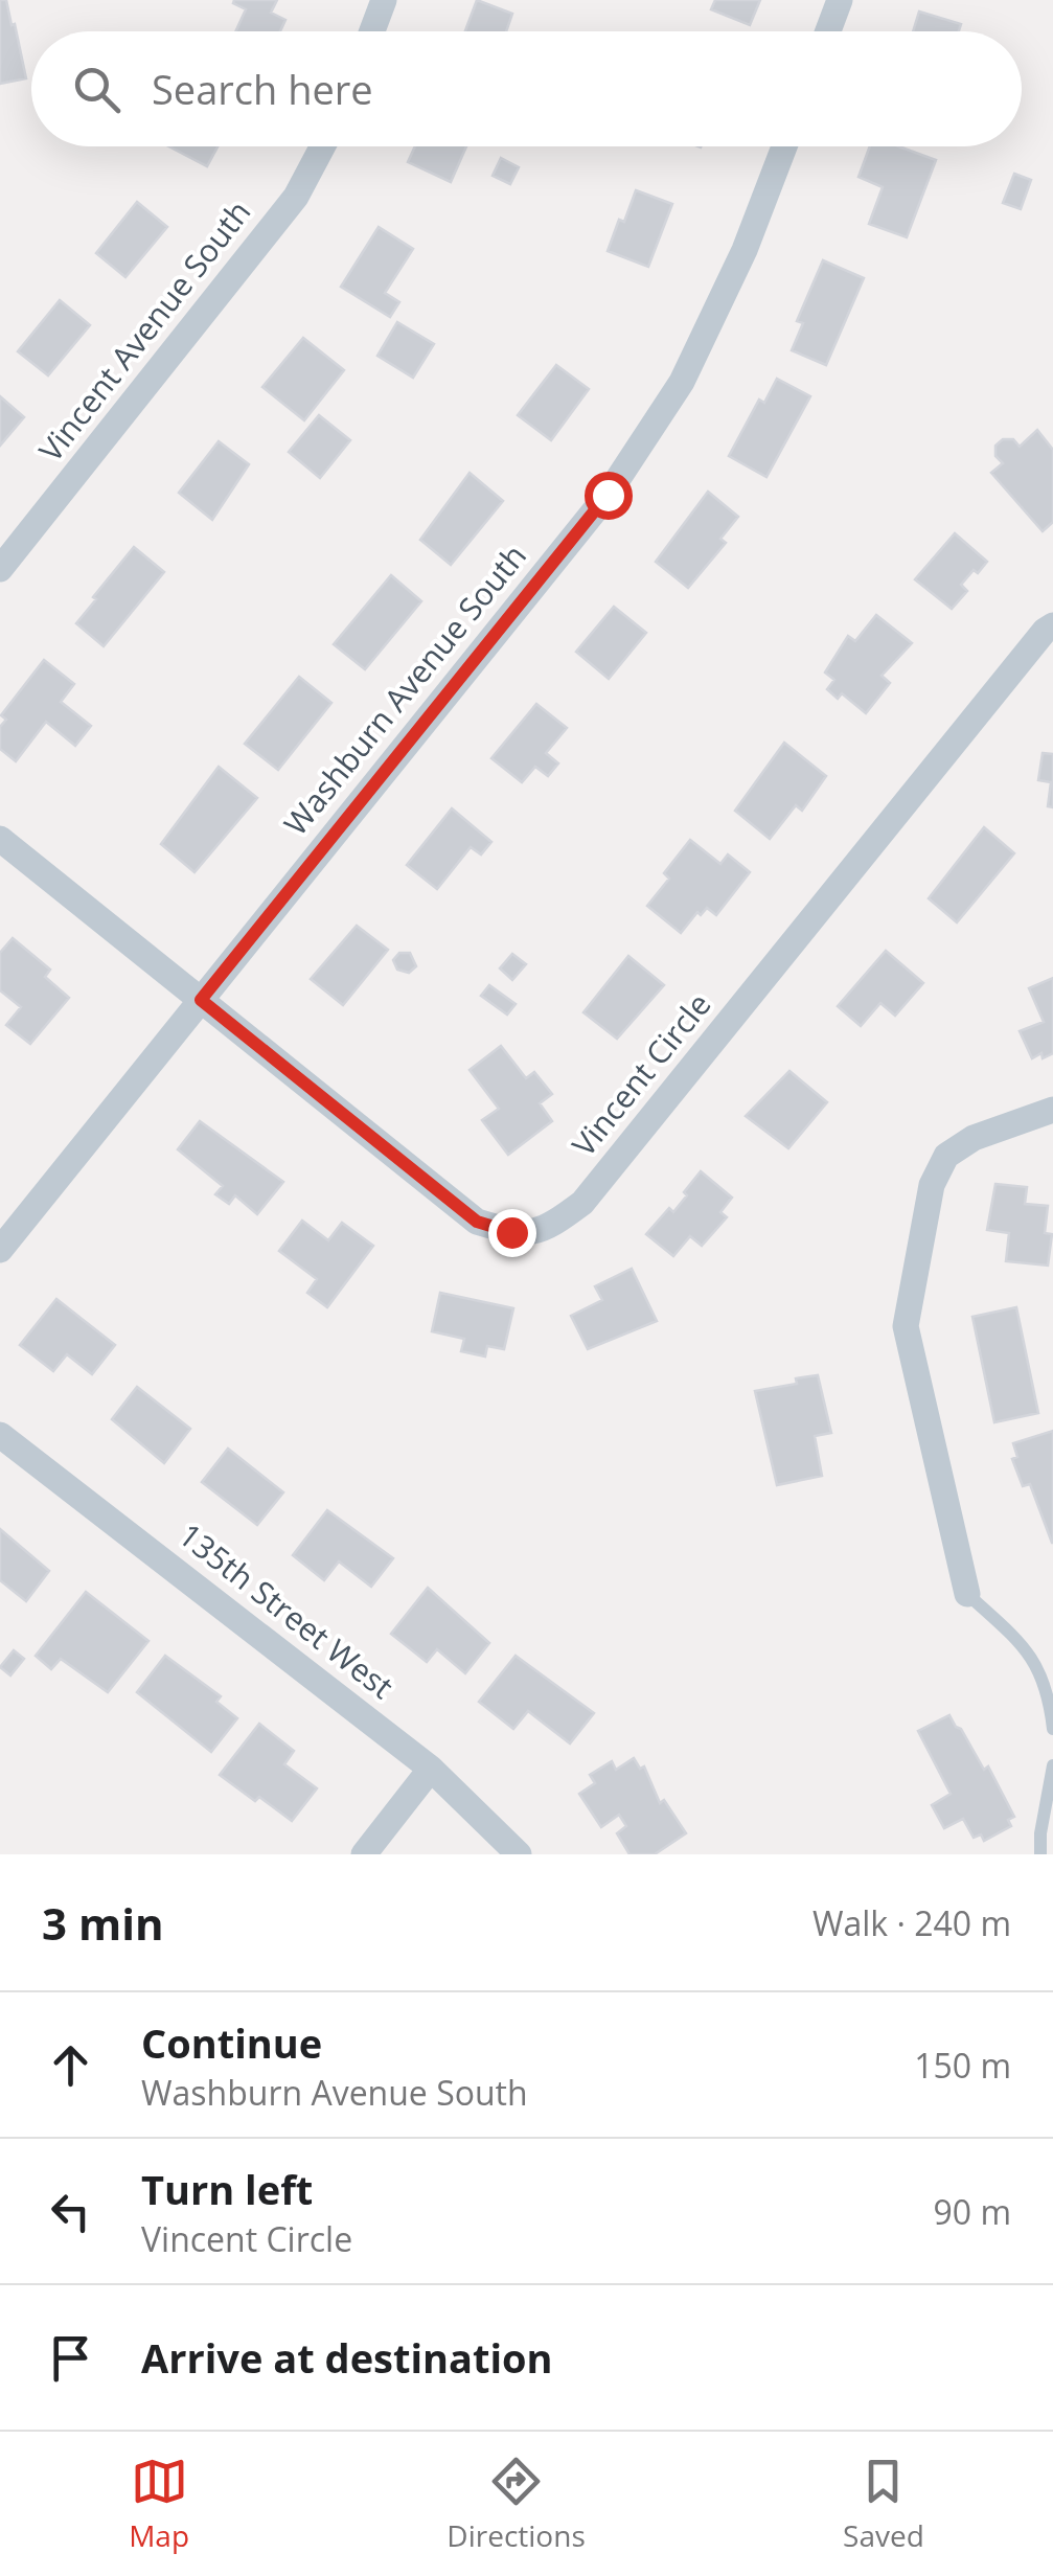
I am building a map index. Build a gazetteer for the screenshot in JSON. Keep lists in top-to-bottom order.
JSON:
{
  "streets": {
    "street": [
      "Vincent Avenue South",
      "Washburn Avenue South",
      "Vincent Circle",
      "135th Street West"
    ]
  },
  "crossings": [
    ["Washburn Avenue South", "Vincent Circle"]
  ],
  "page": {
    "search": "Search here",
    "heading": ["3 min", "Walk · 240 m"],
    "list": [
      ["Continue", "Washburn Avenue South", "150 m"],
      ["Turn left", "Vincent Circle", "90 m"],
      "Arrive at destination"
    ],
    "nav": ["Map", "Directions", "Saved"]
  }
}
